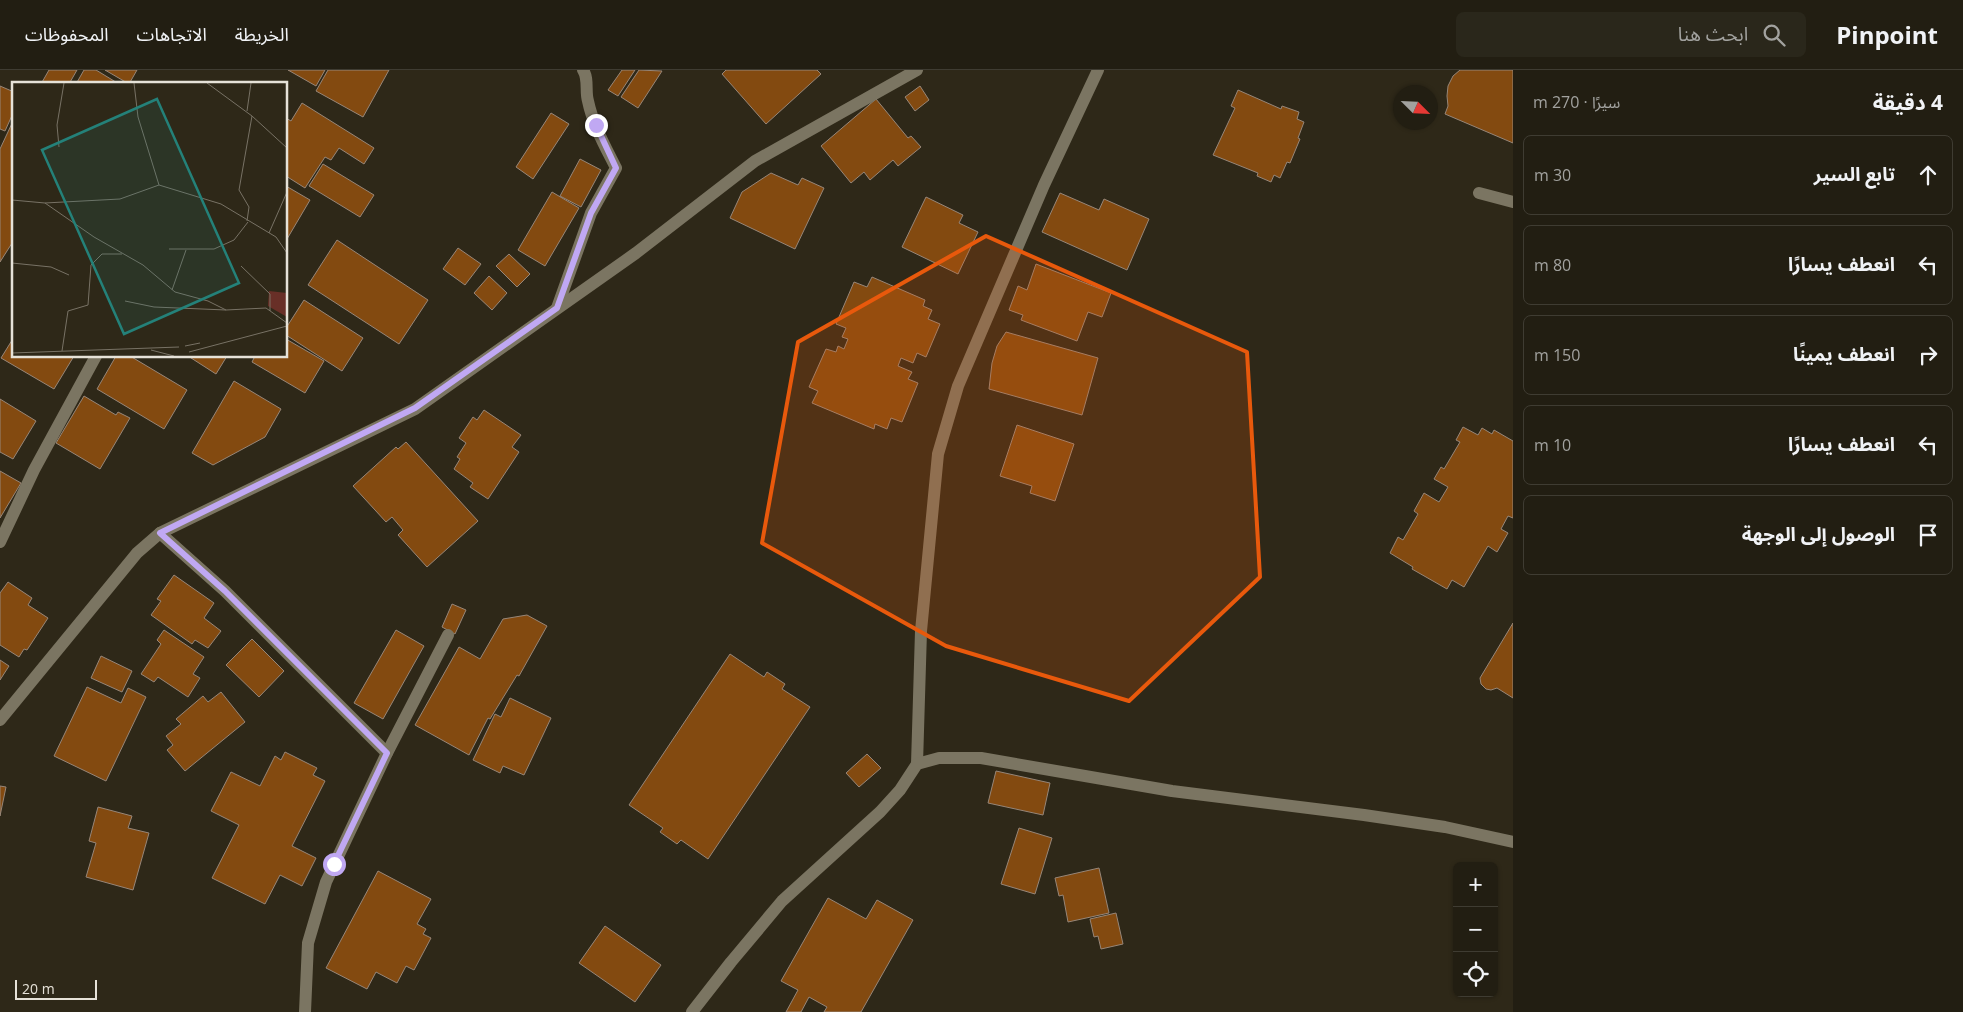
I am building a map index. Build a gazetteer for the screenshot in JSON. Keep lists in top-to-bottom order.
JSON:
{
  "scale_bar": "20 m",
  "north": "bottom right",
  "page": {
    "header": "Pinpoint",
    "search": "ابحث هنا",
    "nav": ["الخريطة", "الاتجاهات", "المحفوظات"],
    "heading": ["4 دقيقة", "سيرًا · 270 m"],
    "list": [
      ["تابع السير", "30 m"],
      ["انعطف يسارًا", "80 m"],
      ["انعطف يمينًا", "150 m"],
      ["انعطف يسارًا", "10 m"],
      "الوصول إلى الوجهة"
    ],
    "map_buttons": ["+", "−"],
    "scale": "20 m"
  }
}
